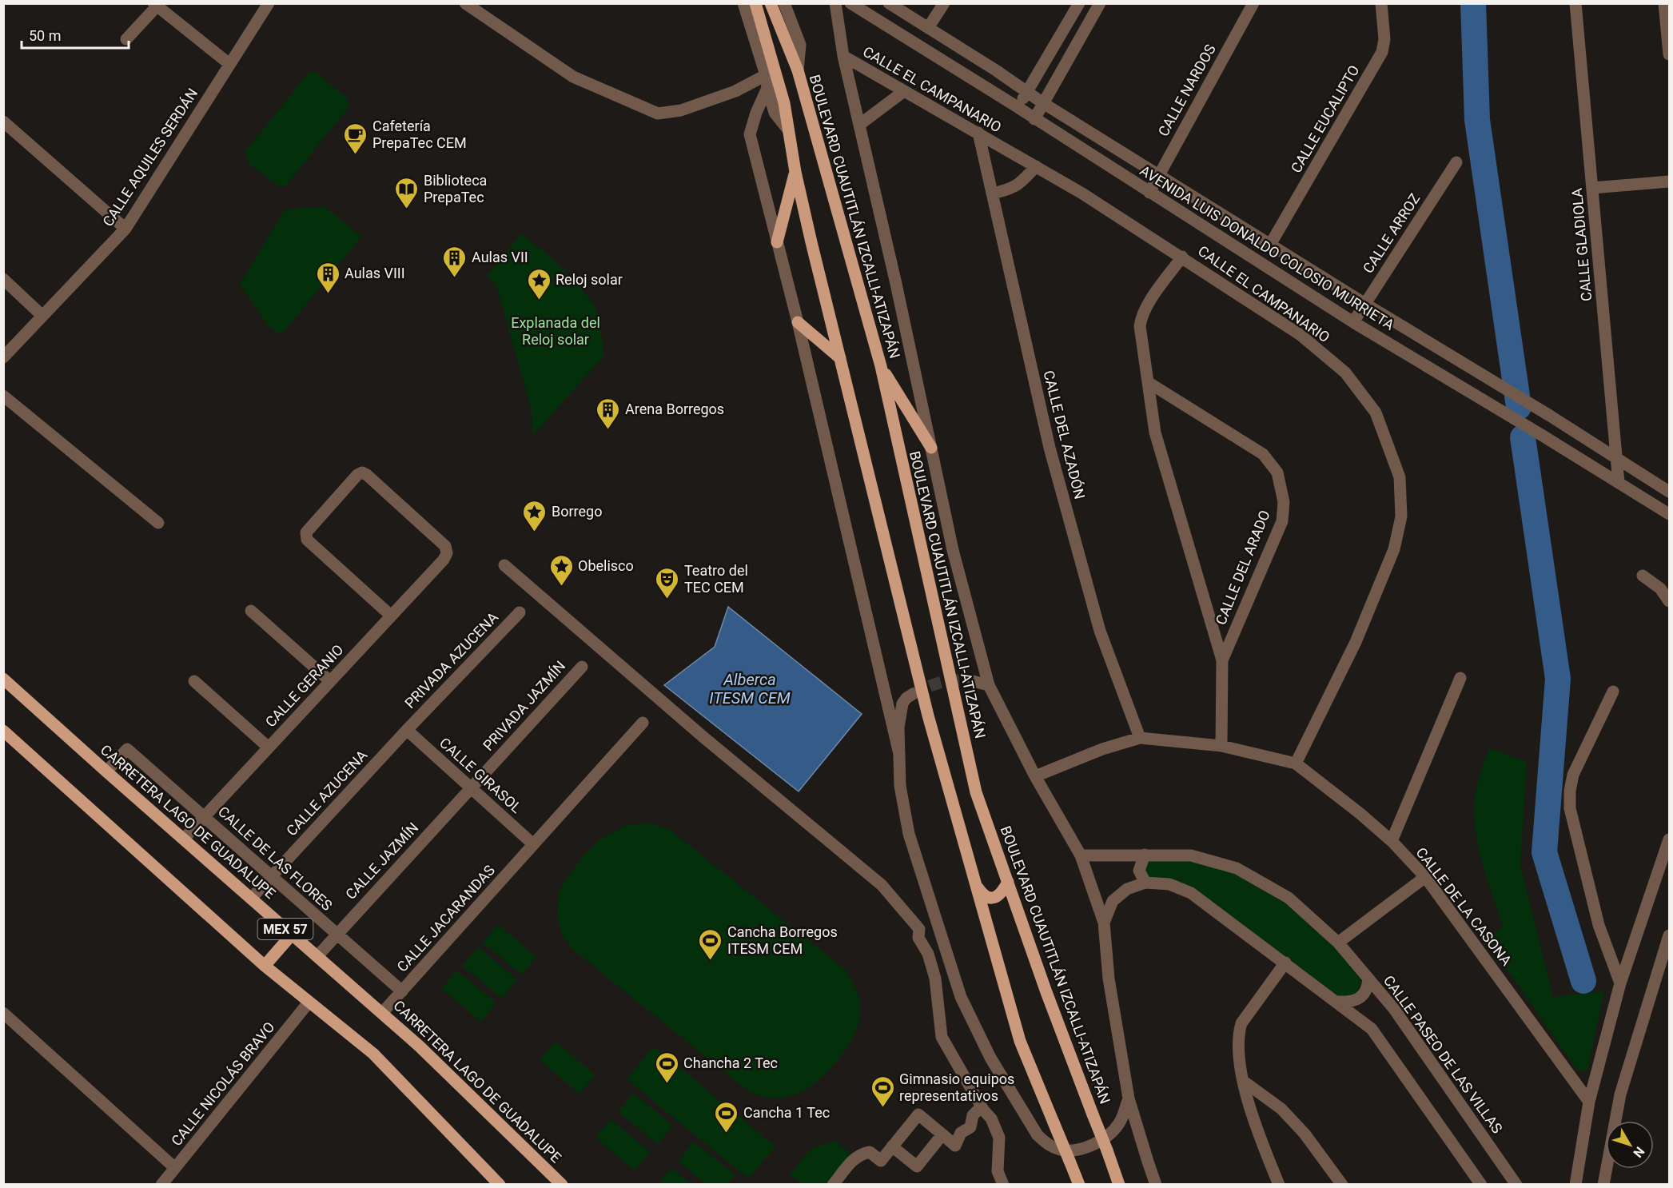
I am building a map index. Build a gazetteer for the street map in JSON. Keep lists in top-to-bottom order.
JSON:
{
  "streets": {
    "main road": ["BOULEVARD CUAUTITLÁN IZCALLI-ATIZAPÁN", "CARRETERA LAGO DE GUADALUPE", "MEX 57"],
    "street": [
      "CALLE EL CAMPANARIO",
      "CALLE NARDOS",
      "CALLE EUCALIPTO",
      "CALLE AQUILES SERDÁN",
      "CALLE ARROZ",
      "CALLE GLADIOLA",
      "AVENIDA LUIS DONALDO COLOSIO MURRIETA",
      "CALLE DEL AZADÓN",
      "CALLE DEL ARADO",
      "PRIVADA AZUCENA",
      "CALLE GERANIO",
      "PRIVADA JAZMÍN",
      "CALLE GIRASOL",
      "CALLE AZUCENA",
      "CALLE DE LAS FLORES",
      "CALLE JAZMÍN",
      "CALLE DE LA CASONA",
      "CALLE JACARANDAS",
      "CALLE PASEO DE LAS VILLAS",
      "CALLE NICOLÁS BRAVO"
    ]
  },
  "crossings": [
    ["CALLE EL CAMPANARIO", "BOULEVARD CUAUTITLÁN IZCALLI-ATIZAPÁN"],
    ["CALLE EL CAMPANARIO", "CALLE DEL AZADÓN"],
    ["CALLE EL CAMPANARIO", "CALLE DEL ARADO"],
    ["CALLE EL CAMPANARIO", "CALLE DE LA CASONA"],
    ["CALLE NARDOS", "AVENIDA LUIS DONALDO COLOSIO MURRIETA"],
    ["CALLE EUCALIPTO", "AVENIDA LUIS DONALDO COLOSIO MURRIETA"],
    ["BOULEVARD CUAUTITLÁN IZCALLI-ATIZAPÁN", "CALLE DE LA CASONA"],
    ["BOULEVARD CUAUTITLÁN IZCALLI-ATIZAPÁN", "CALLE PASEO DE LAS VILLAS"],
    ["CALLE ARROZ", "AVENIDA LUIS DONALDO COLOSIO MURRIETA"],
    ["CALLE GLADIOLA", "AVENIDA LUIS DONALDO COLOSIO MURRIETA"],
    ["CALLE DEL AZADÓN", "CALLE DE LA CASONA"],
    ["CALLE DEL ARADO", "CALLE DE LA CASONA"],
    ["PRIVADA AZUCENA", "CALLE GIRASOL"],
    ["PRIVADA AZUCENA", "CALLE AZUCENA"],
    ["CALLE GERANIO", "CARRETERA LAGO DE GUADALUPE"],
    ["CALLE GERANIO", "CALLE DE LAS FLORES"],
    ["PRIVADA JAZMÍN", "CALLE GIRASOL"],
    ["PRIVADA JAZMÍN", "CALLE JAZMÍN"],
    ["CALLE GIRASOL", "CALLE AZUCENA"],
    ["CALLE GIRASOL", "CALLE JAZMÍN"],
    ["CALLE GIRASOL", "CALLE JACARANDAS"],
    ["CALLE AZUCENA", "CARRETERA LAGO DE GUADALUPE"],
    ["CALLE AZUCENA", "CALLE DE LAS FLORES"],
    ["CARRETERA LAGO DE GUADALUPE", "CALLE DE LAS FLORES"],
    ["CARRETERA LAGO DE GUADALUPE", "CALLE JAZMÍN"],
    ["CARRETERA LAGO DE GUADALUPE", "CALLE JACARANDAS"],
    ["CALLE DE LAS FLORES", "CALLE JAZMÍN"],
    ["CALLE DE LAS FLORES", "CALLE JACARANDAS"],
    ["MEX 57", "CALLE NICOLÁS BRAVO"]
  ],
  "water": ["Alberca ITESM CEM"],
  "parks": ["Explanada del Reloj solar"],
  "places": {
    "cafe": ["Cafetería PrepaTec CEM"],
    "library": ["Biblioteca PrepaTec"],
    "building": ["Aulas VII", "Aulas VIII", "Arena Borregos"],
    "place": ["Reloj solar", "Borrego", "Obelisco"],
    "theatre": ["Teatro del TEC CEM"],
    "sports": [
      "Cancha Borregos ITESM CEM",
      "Chancha 2 Tec",
      "Gimnasio equipos representativos",
      "Cancha 1 Tec"
    ]
  },
  "scale_bar": "50 m",
  "north": "bottom right"
}
